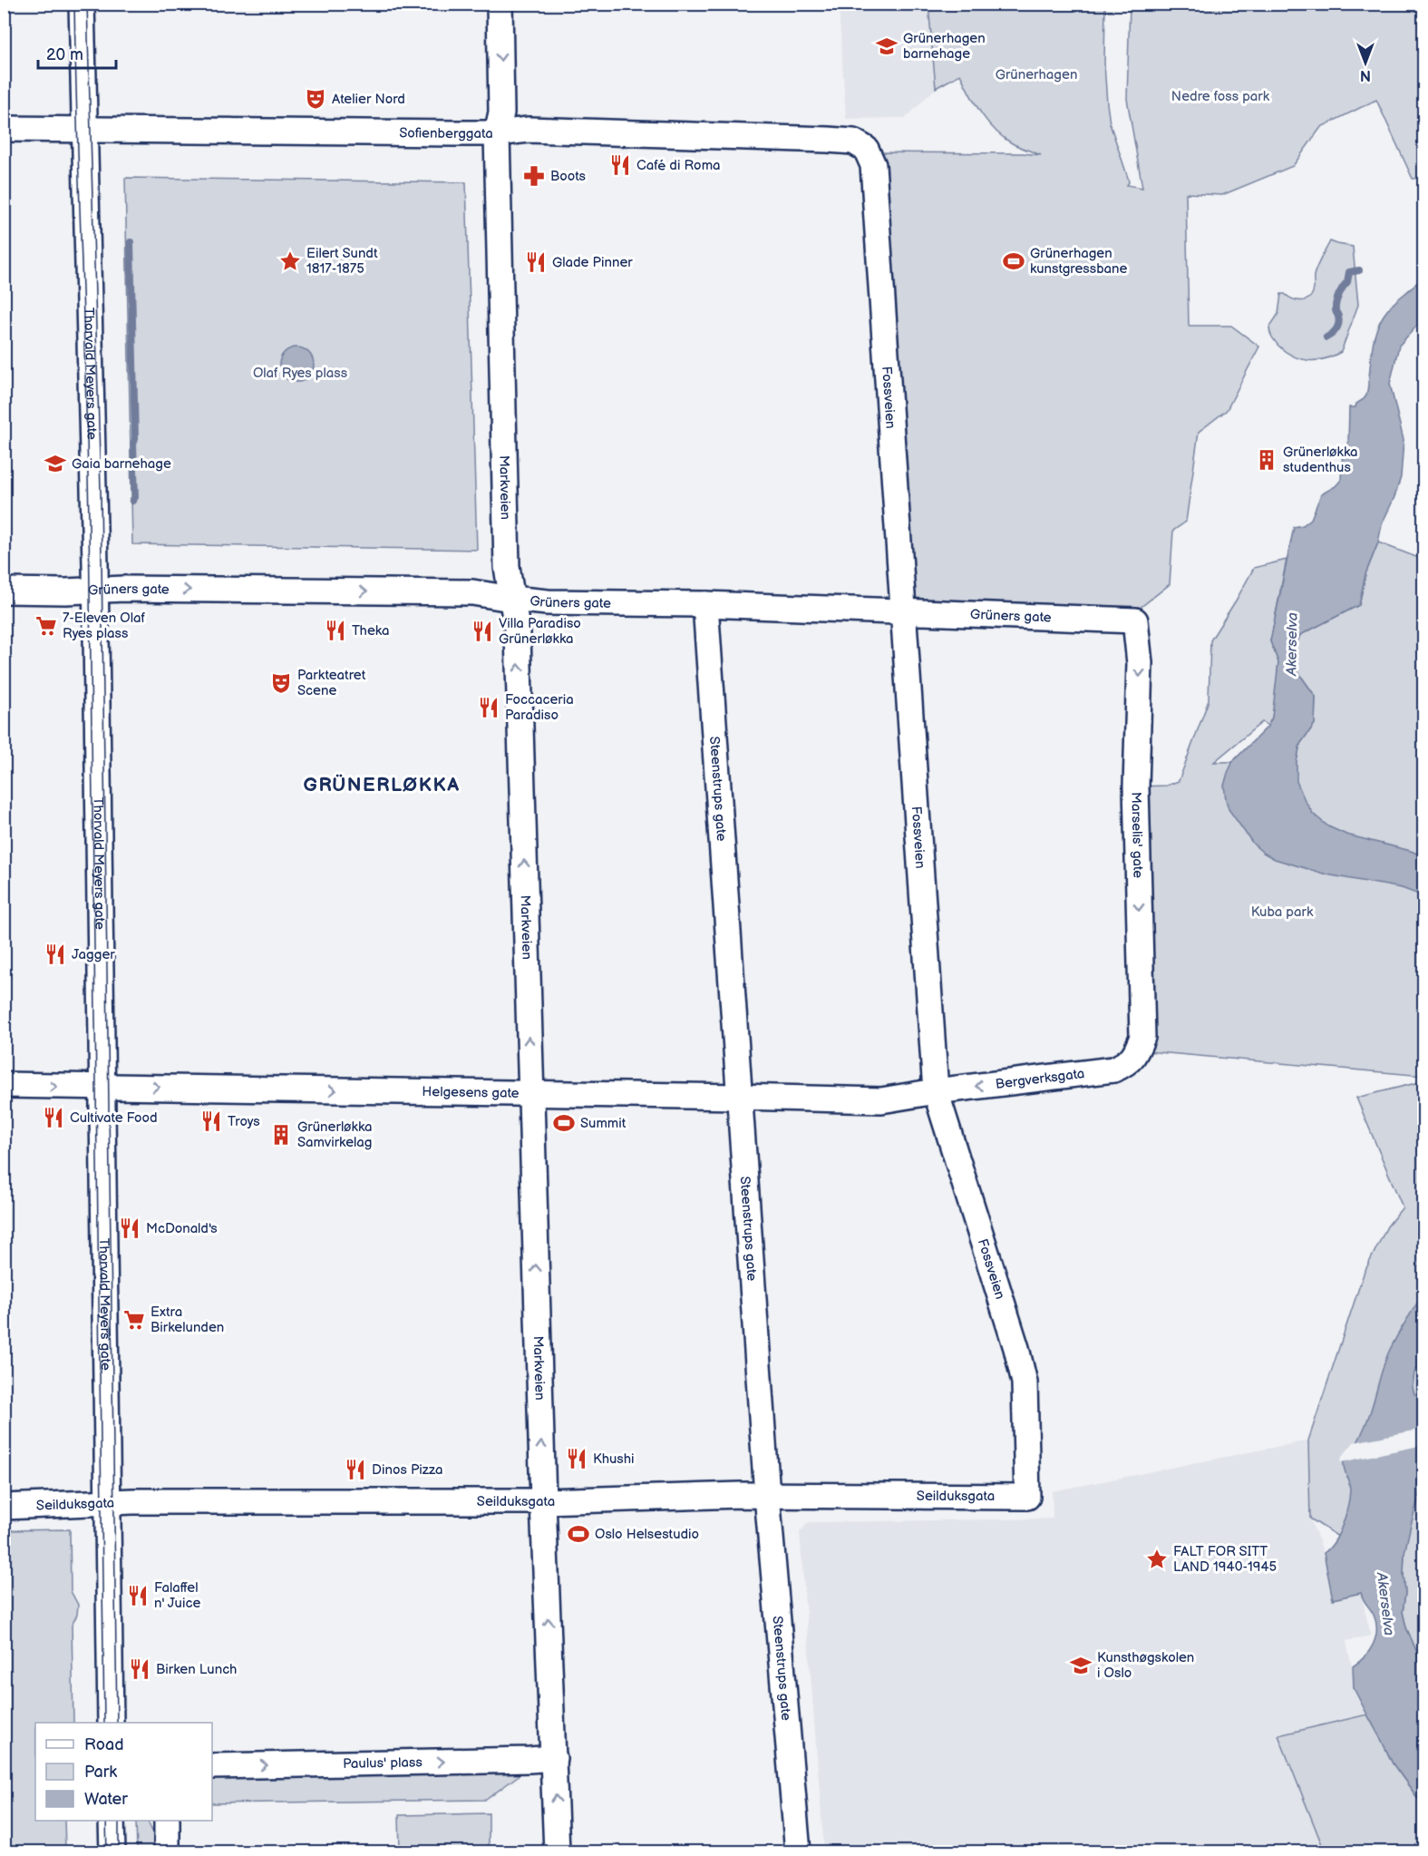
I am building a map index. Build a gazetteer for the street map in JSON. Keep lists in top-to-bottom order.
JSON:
{
  "streets": {
    "street": [
      "Sofienberggata",
      "Thorvald Meyers gate",
      "Fossveien",
      "Markveien",
      "Grüners gate",
      "Steenstrups gate",
      "Marselis' gate",
      "Bergverksgata",
      "Helgesens gate",
      "Seilduksgata",
      "Paulus' plass"
    ]
  },
  "crossings": [
    ["Sofienberggata", "Thorvald Meyers gate"],
    ["Sofienberggata", "Fossveien"],
    ["Sofienberggata", "Markveien"],
    ["Thorvald Meyers gate", "Grüners gate"],
    ["Thorvald Meyers gate", "Helgesens gate"],
    ["Thorvald Meyers gate", "Seilduksgata"],
    ["Fossveien", "Grüners gate"],
    ["Fossveien", "Bergverksgata"],
    ["Fossveien", "Helgesens gate"],
    ["Fossveien", "Seilduksgata"],
    ["Markveien", "Grüners gate"],
    ["Markveien", "Helgesens gate"],
    ["Markveien", "Seilduksgata"],
    ["Markveien", "Paulus' plass"],
    ["Grüners gate", "Steenstrups gate"],
    ["Grüners gate", "Marselis' gate"],
    ["Steenstrups gate", "Helgesens gate"],
    ["Steenstrups gate", "Seilduksgata"],
    ["Marselis' gate", "Bergverksgata"],
    ["Bergverksgata", "Helgesens gate"]
  ],
  "one_way": [
    "Markveien",
    "Grüners gate",
    "Marselis' gate",
    "Bergverksgata",
    "Helgesens gate",
    "Paulus' plass"
  ],
  "districts": ["GRÜNERLØKKA"],
  "water": ["Akerselva"],
  "parks": [
    "Grünerhagen",
    "Nedre foss park",
    "Olaf Ryes plass",
    "Kuba park"
  ],
  "places": {
    "school or university": ["Grünerhagen barnehage", "Gaia barnehage", "Kunsthøgskolen i Oslo"],
    "theatre": ["Atelier Nord", "Parkteatret Scene"],
    "restaurant": [
      "Café di Roma",
      "Glade Pinner",
      "Theka",
      "Villa Paradiso Grünerløkka",
      "Foccaceria Paradiso",
      "Jagger",
      "Cultivate Food",
      "Troys",
      "McDonald's",
      "Khushi",
      "Dinos Pizza",
      "Falaffel n' Juice",
      "Birken Lunch"
    ],
    "pharmacy": ["Boots"],
    "place": ["Eilert Sundt 1817-1875", "FALT FOR SITT LAND 1940-1945"],
    "sports": ["Grünerhagen kunstgressbane", "Summit", "Oslo Helsestudio"],
    "building": ["Grünerløkka studenthus", "Grünerløkka Samvirkelag"],
    "supermarket": ["7-Eleven Olaf Ryes plass", "Extra Birkelunden"]
  },
  "legend": ["Road", "Park", "Water"],
  "scale_bar": "20 m",
  "north": "bottom"
}
